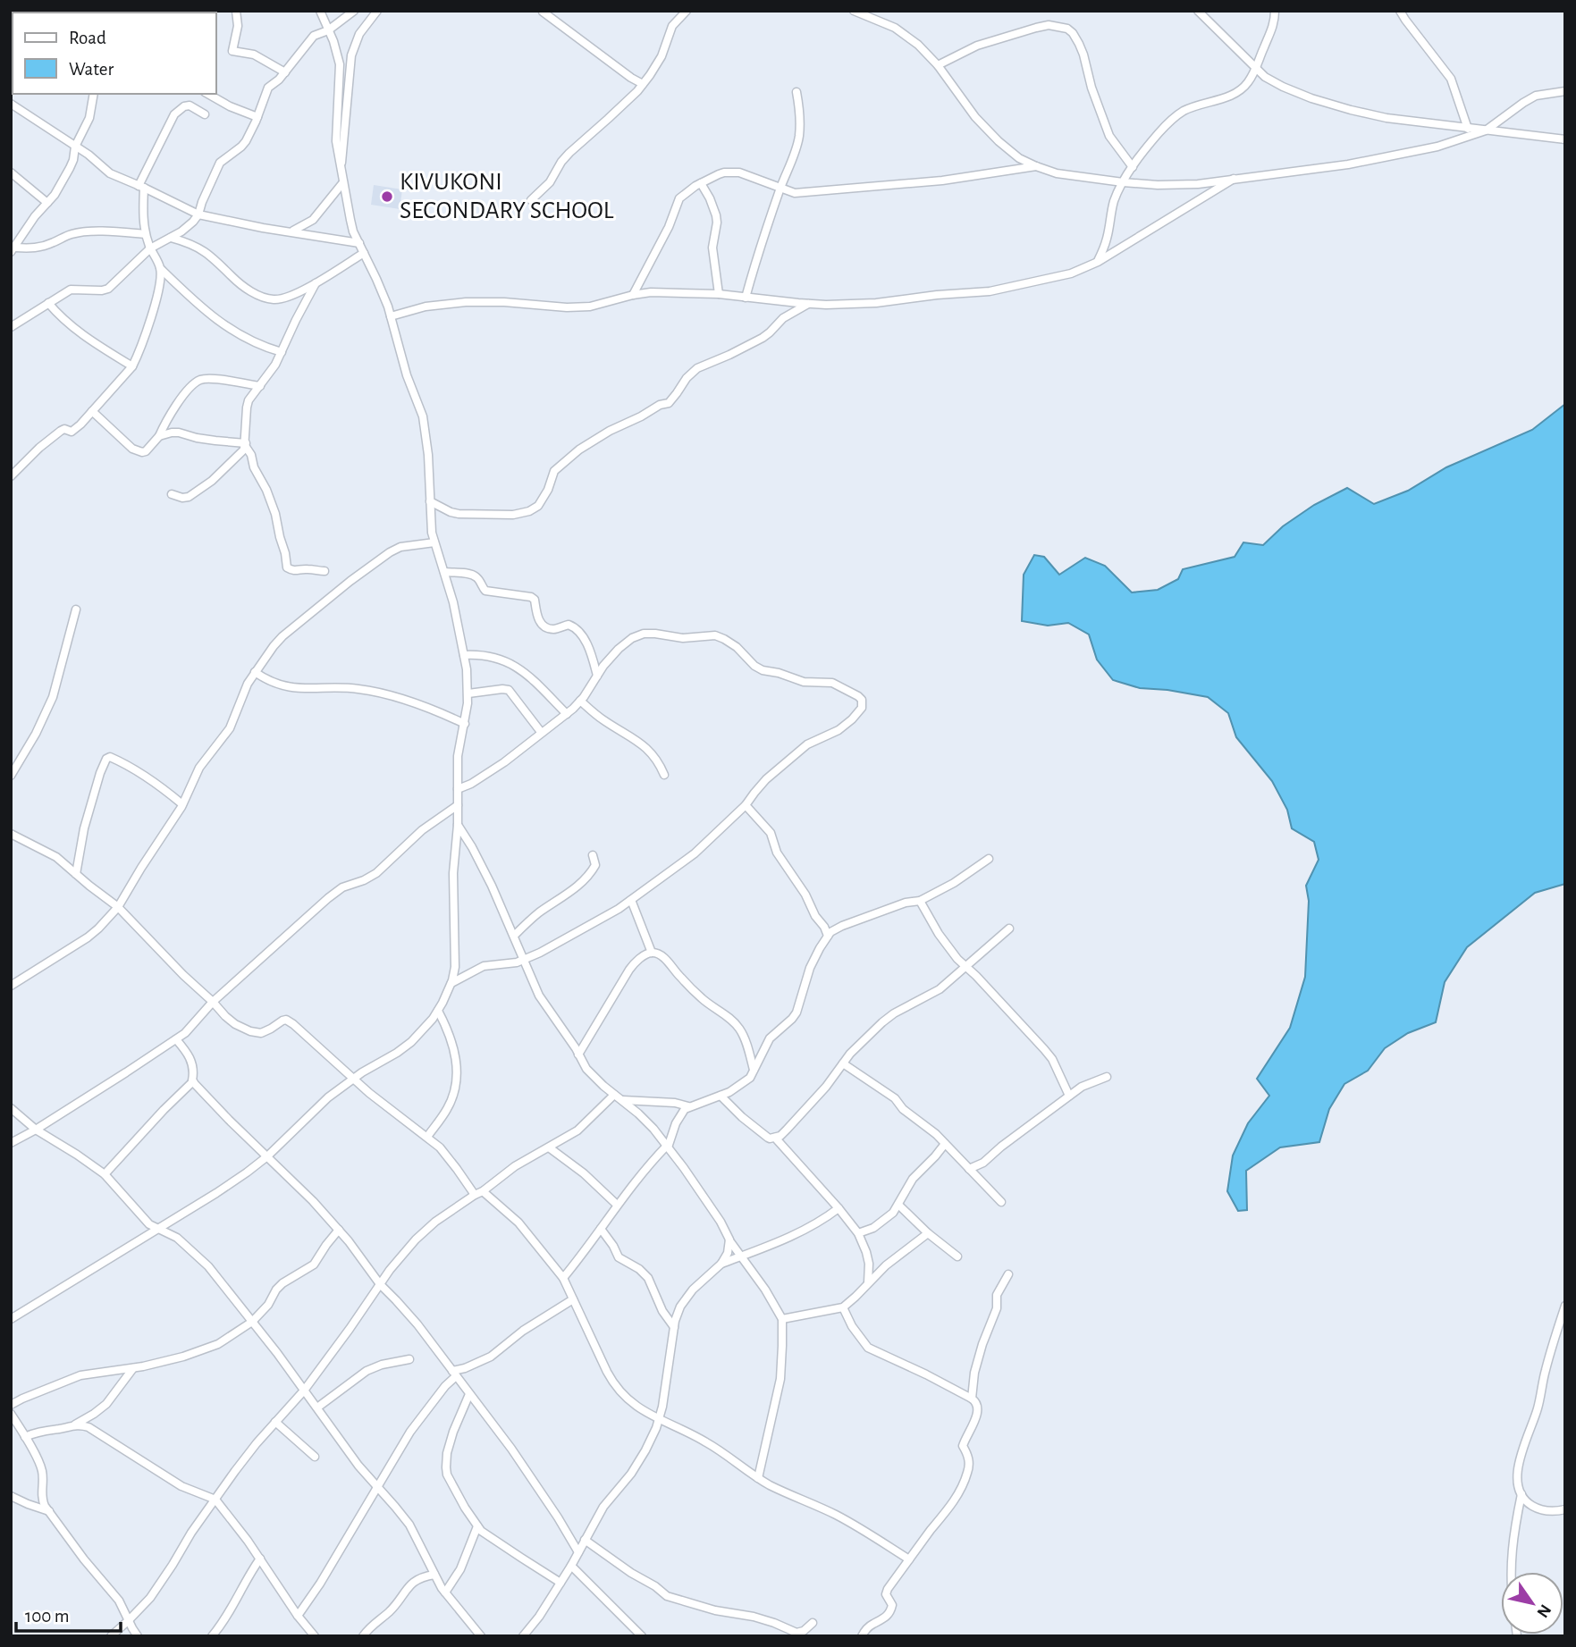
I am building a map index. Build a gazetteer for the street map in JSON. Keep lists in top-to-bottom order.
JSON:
{
  "places": ["KIVUKONI SECONDARY SCHOOL"],
  "legend": ["Road", "Water"],
  "scale_bar": "100 m",
  "north": "bottom right"
}
